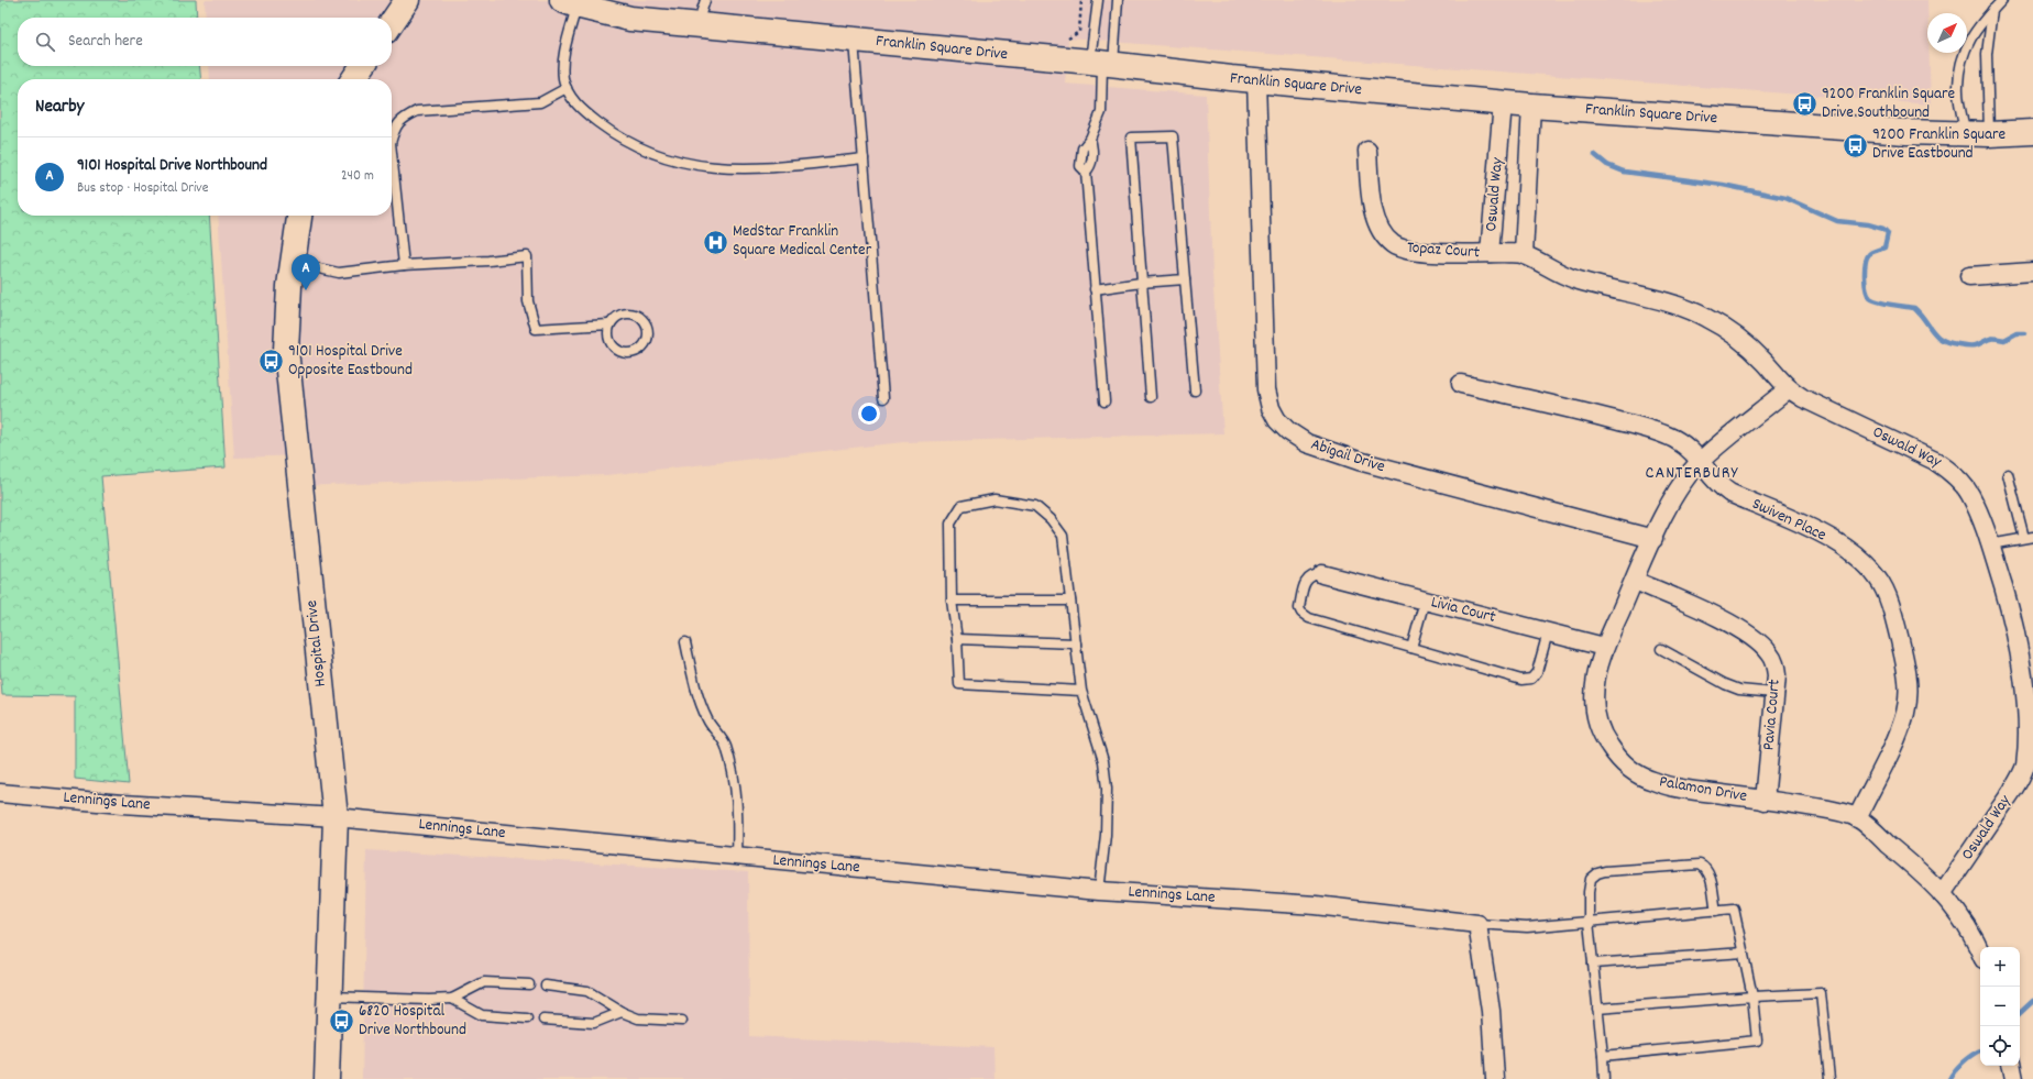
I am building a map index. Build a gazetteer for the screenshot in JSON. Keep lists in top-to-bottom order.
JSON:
{
  "streets": {
    "street": [
      "Franklin Square Drive",
      "Oswald Way",
      "Topaz Court",
      "Abigail Drive",
      "Swiven Place",
      "Livia Court",
      "Hospital Drive",
      "Pavia Court",
      "Palamon Drive",
      "Lennings Lane"
    ]
  },
  "crossings": [
    ["Franklin Square Drive", "Oswald Way"],
    ["Franklin Square Drive", "Abigail Drive"],
    ["Oswald Way", "Topaz Court"],
    ["Oswald Way", "Palamon Drive"],
    ["Abigail Drive", "Palamon Drive"],
    ["Swiven Place", "Palamon Drive"],
    ["Livia Court", "Palamon Drive"],
    ["Hospital Drive", "Lennings Lane"],
    ["Pavia Court", "Palamon Drive"]
  ],
  "districts": ["CANTERBURY"],
  "places": {
    "bus stop": [
      "9200 Franklin Square Drive Southbound",
      "9200 Franklin Square Drive Eastbound",
      "9101 Hospital Drive Opposite Eastbound",
      "6820 Hospital Drive Northbound"
    ],
    "hospital": ["MedStar Franklin Square Medical Center"]
  },
  "north": "top right",
  "page": {
    "search": "Search here",
    "heading": "Nearby",
    "list": [
      {
        "mark": "A",
        "name": "9101 Hospital Drive Northbound",
        "note": "Bus stop · Hospital Drive",
        "value": "240 m"
      }
    ],
    "pins": "A",
    "map_buttons": ["+", "−"]
  }
}
